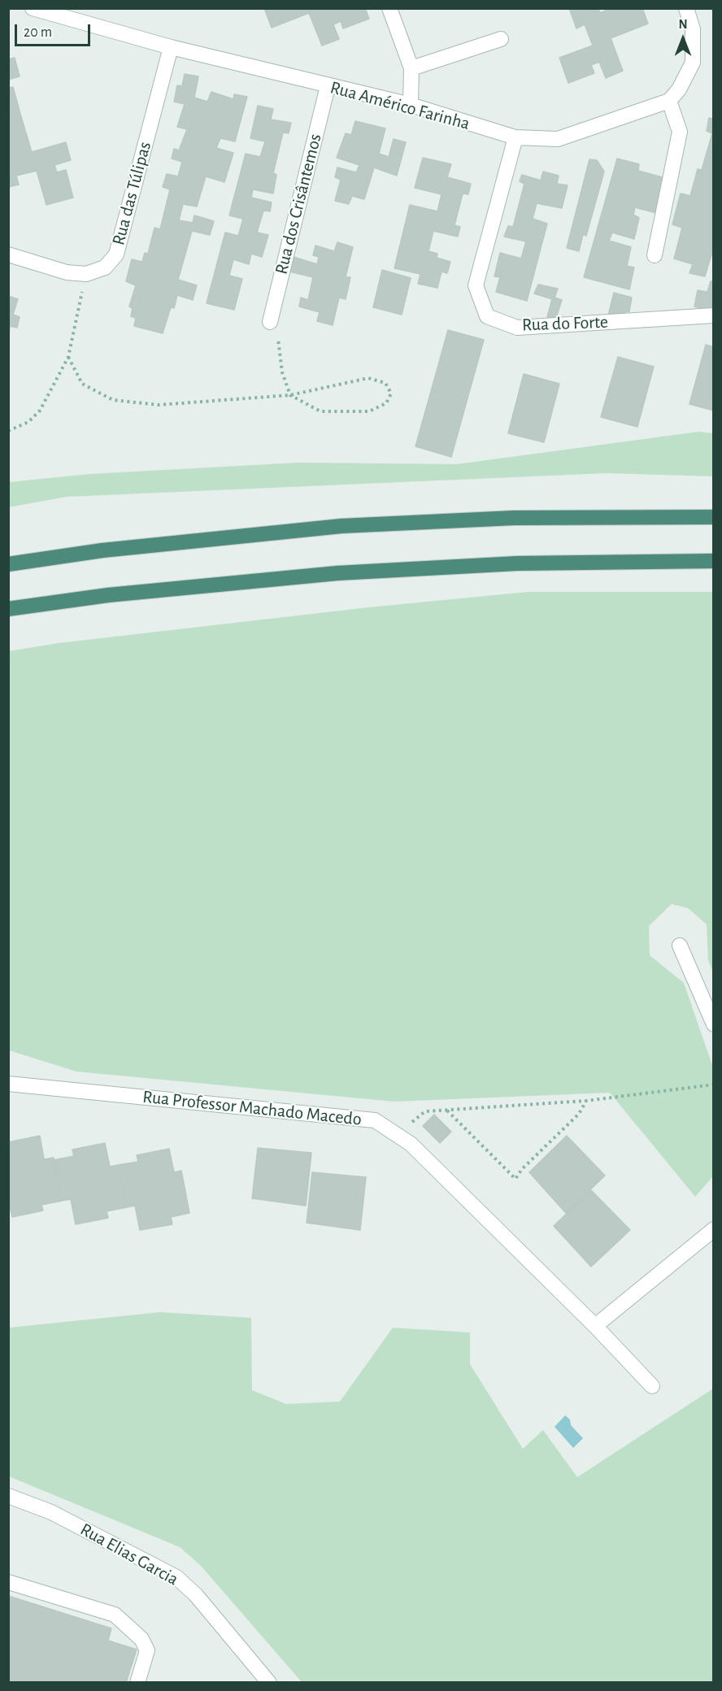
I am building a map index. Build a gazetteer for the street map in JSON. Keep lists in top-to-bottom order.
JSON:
{
  "streets": {
    "street": [
      "Rua Américo Farinha",
      "Rua das Túlipas",
      "Rua dos Crisântemos",
      "Rua do Forte",
      "Rua Professor Machado Macedo",
      "Rua Elias Garcia"
    ]
  },
  "crossings": [
    ["Rua Américo Farinha", "Rua das Túlipas"],
    ["Rua Américo Farinha", "Rua dos Crisântemos"],
    ["Rua Américo Farinha", "Rua do Forte"]
  ],
  "scale_bar": "20 m",
  "north": "top"
}
